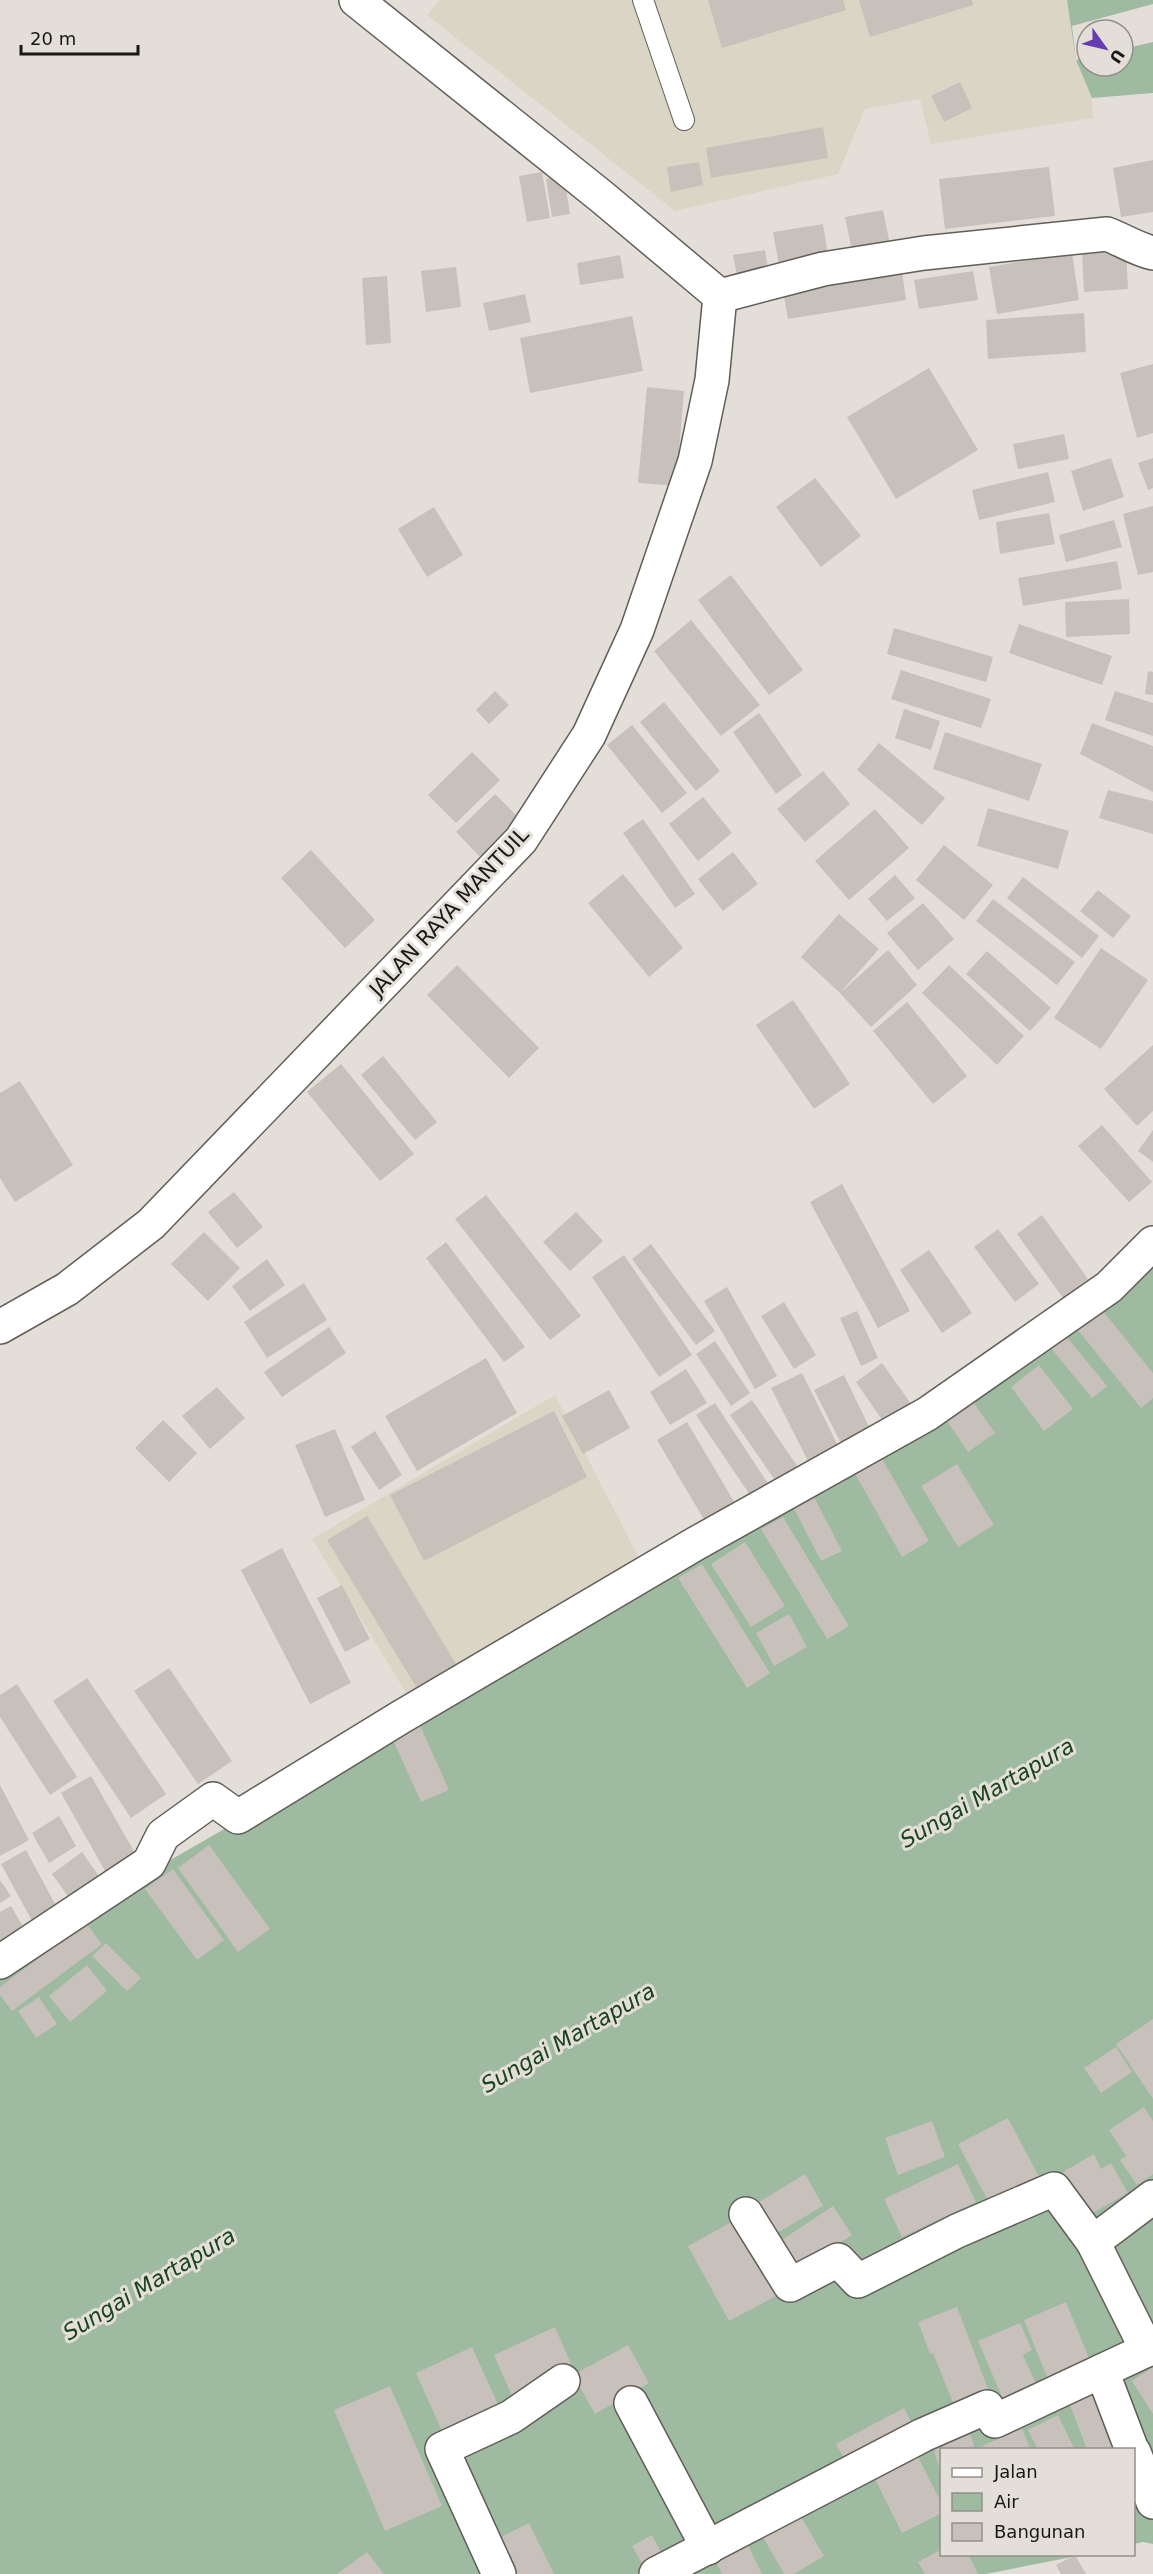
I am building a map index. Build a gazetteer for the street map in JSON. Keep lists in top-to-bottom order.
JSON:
{
  "streets": {
    "street": ["JALAN RAYA MANTUIL"]
  },
  "water": ["Sungai Martapura"],
  "legend": ["Jalan", "Air", "Bangunan"],
  "scale_bar": "20 m",
  "north": "bottom right"
}
